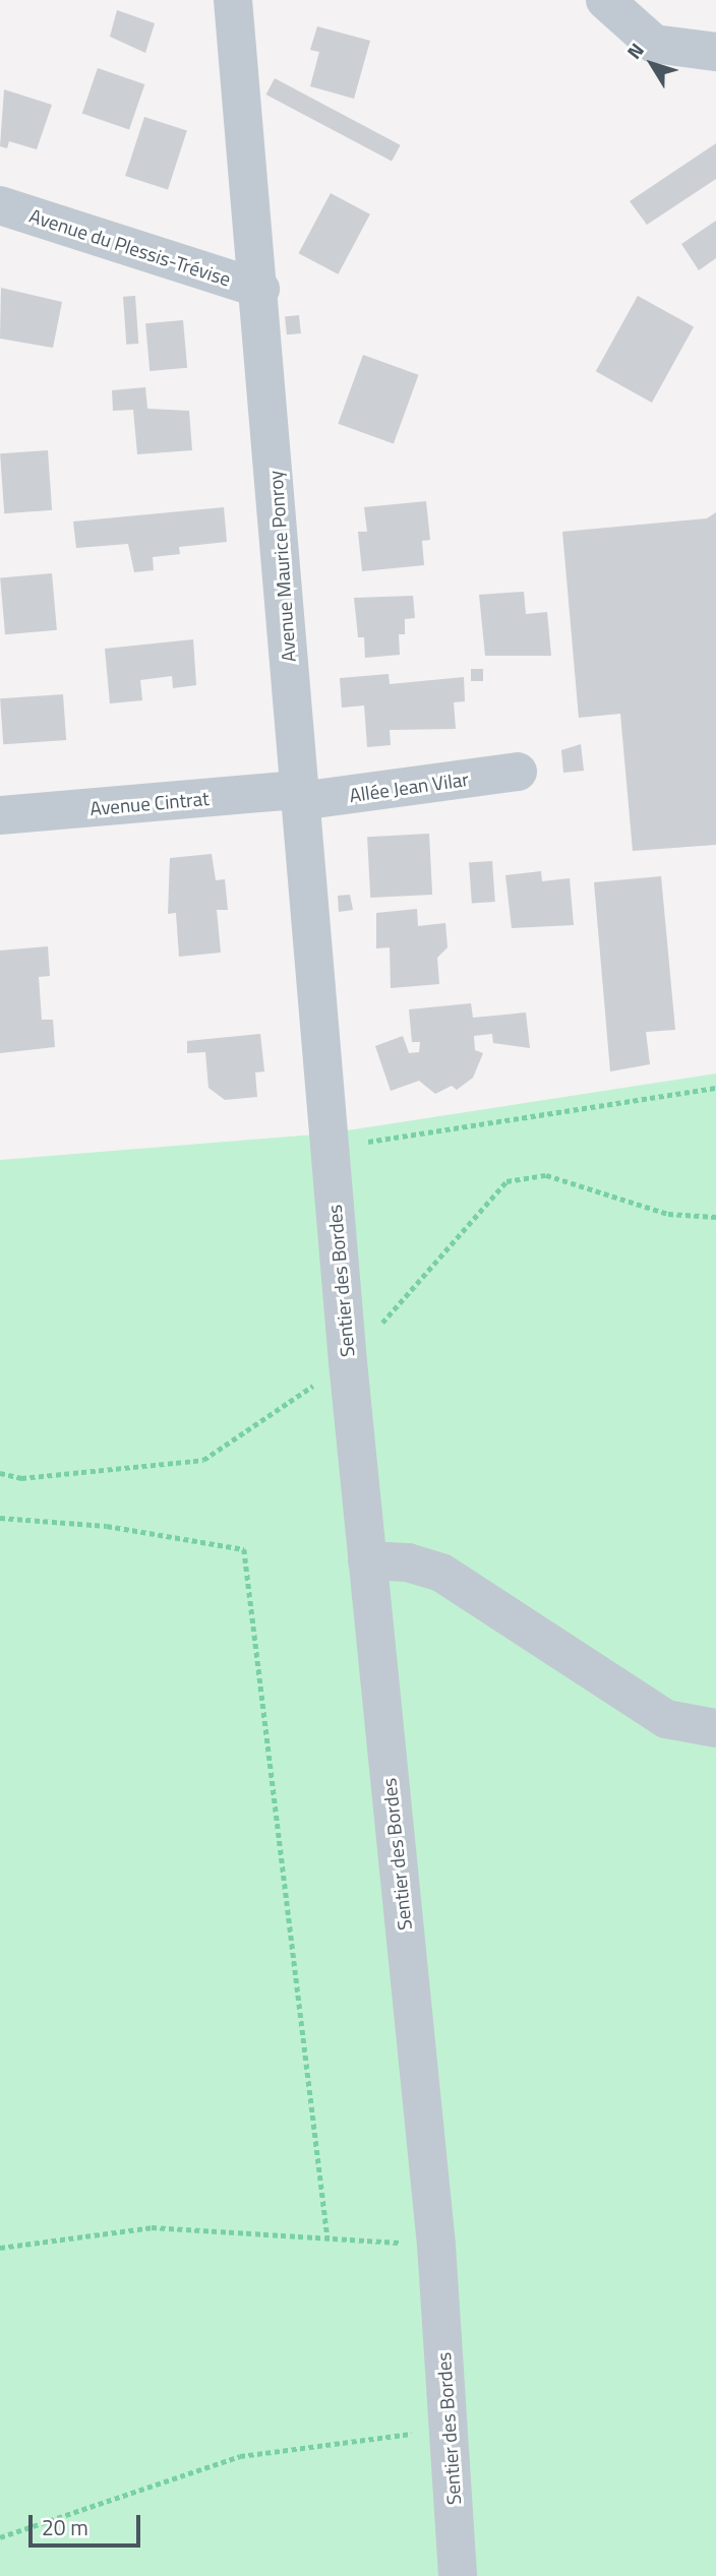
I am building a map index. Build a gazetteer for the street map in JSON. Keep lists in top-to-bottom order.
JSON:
{
  "streets": {
    "street": [
      "Avenue du Plessis-Trévise",
      "Avenue Maurice Ponroy",
      "Allée Jean Vilar",
      "Avenue Cintrat",
      "Sentier des Bordes"
    ]
  },
  "crossings": [
    ["Avenue du Plessis-Trévise", "Avenue Maurice Ponroy"],
    ["Avenue Maurice Ponroy", "Allée Jean Vilar"],
    ["Avenue Maurice Ponroy", "Avenue Cintrat"],
    ["Avenue Maurice Ponroy", "Sentier des Bordes"],
    ["Allée Jean Vilar", "Avenue Cintrat"]
  ],
  "scale_bar": "20 m",
  "north": "top left"
}
